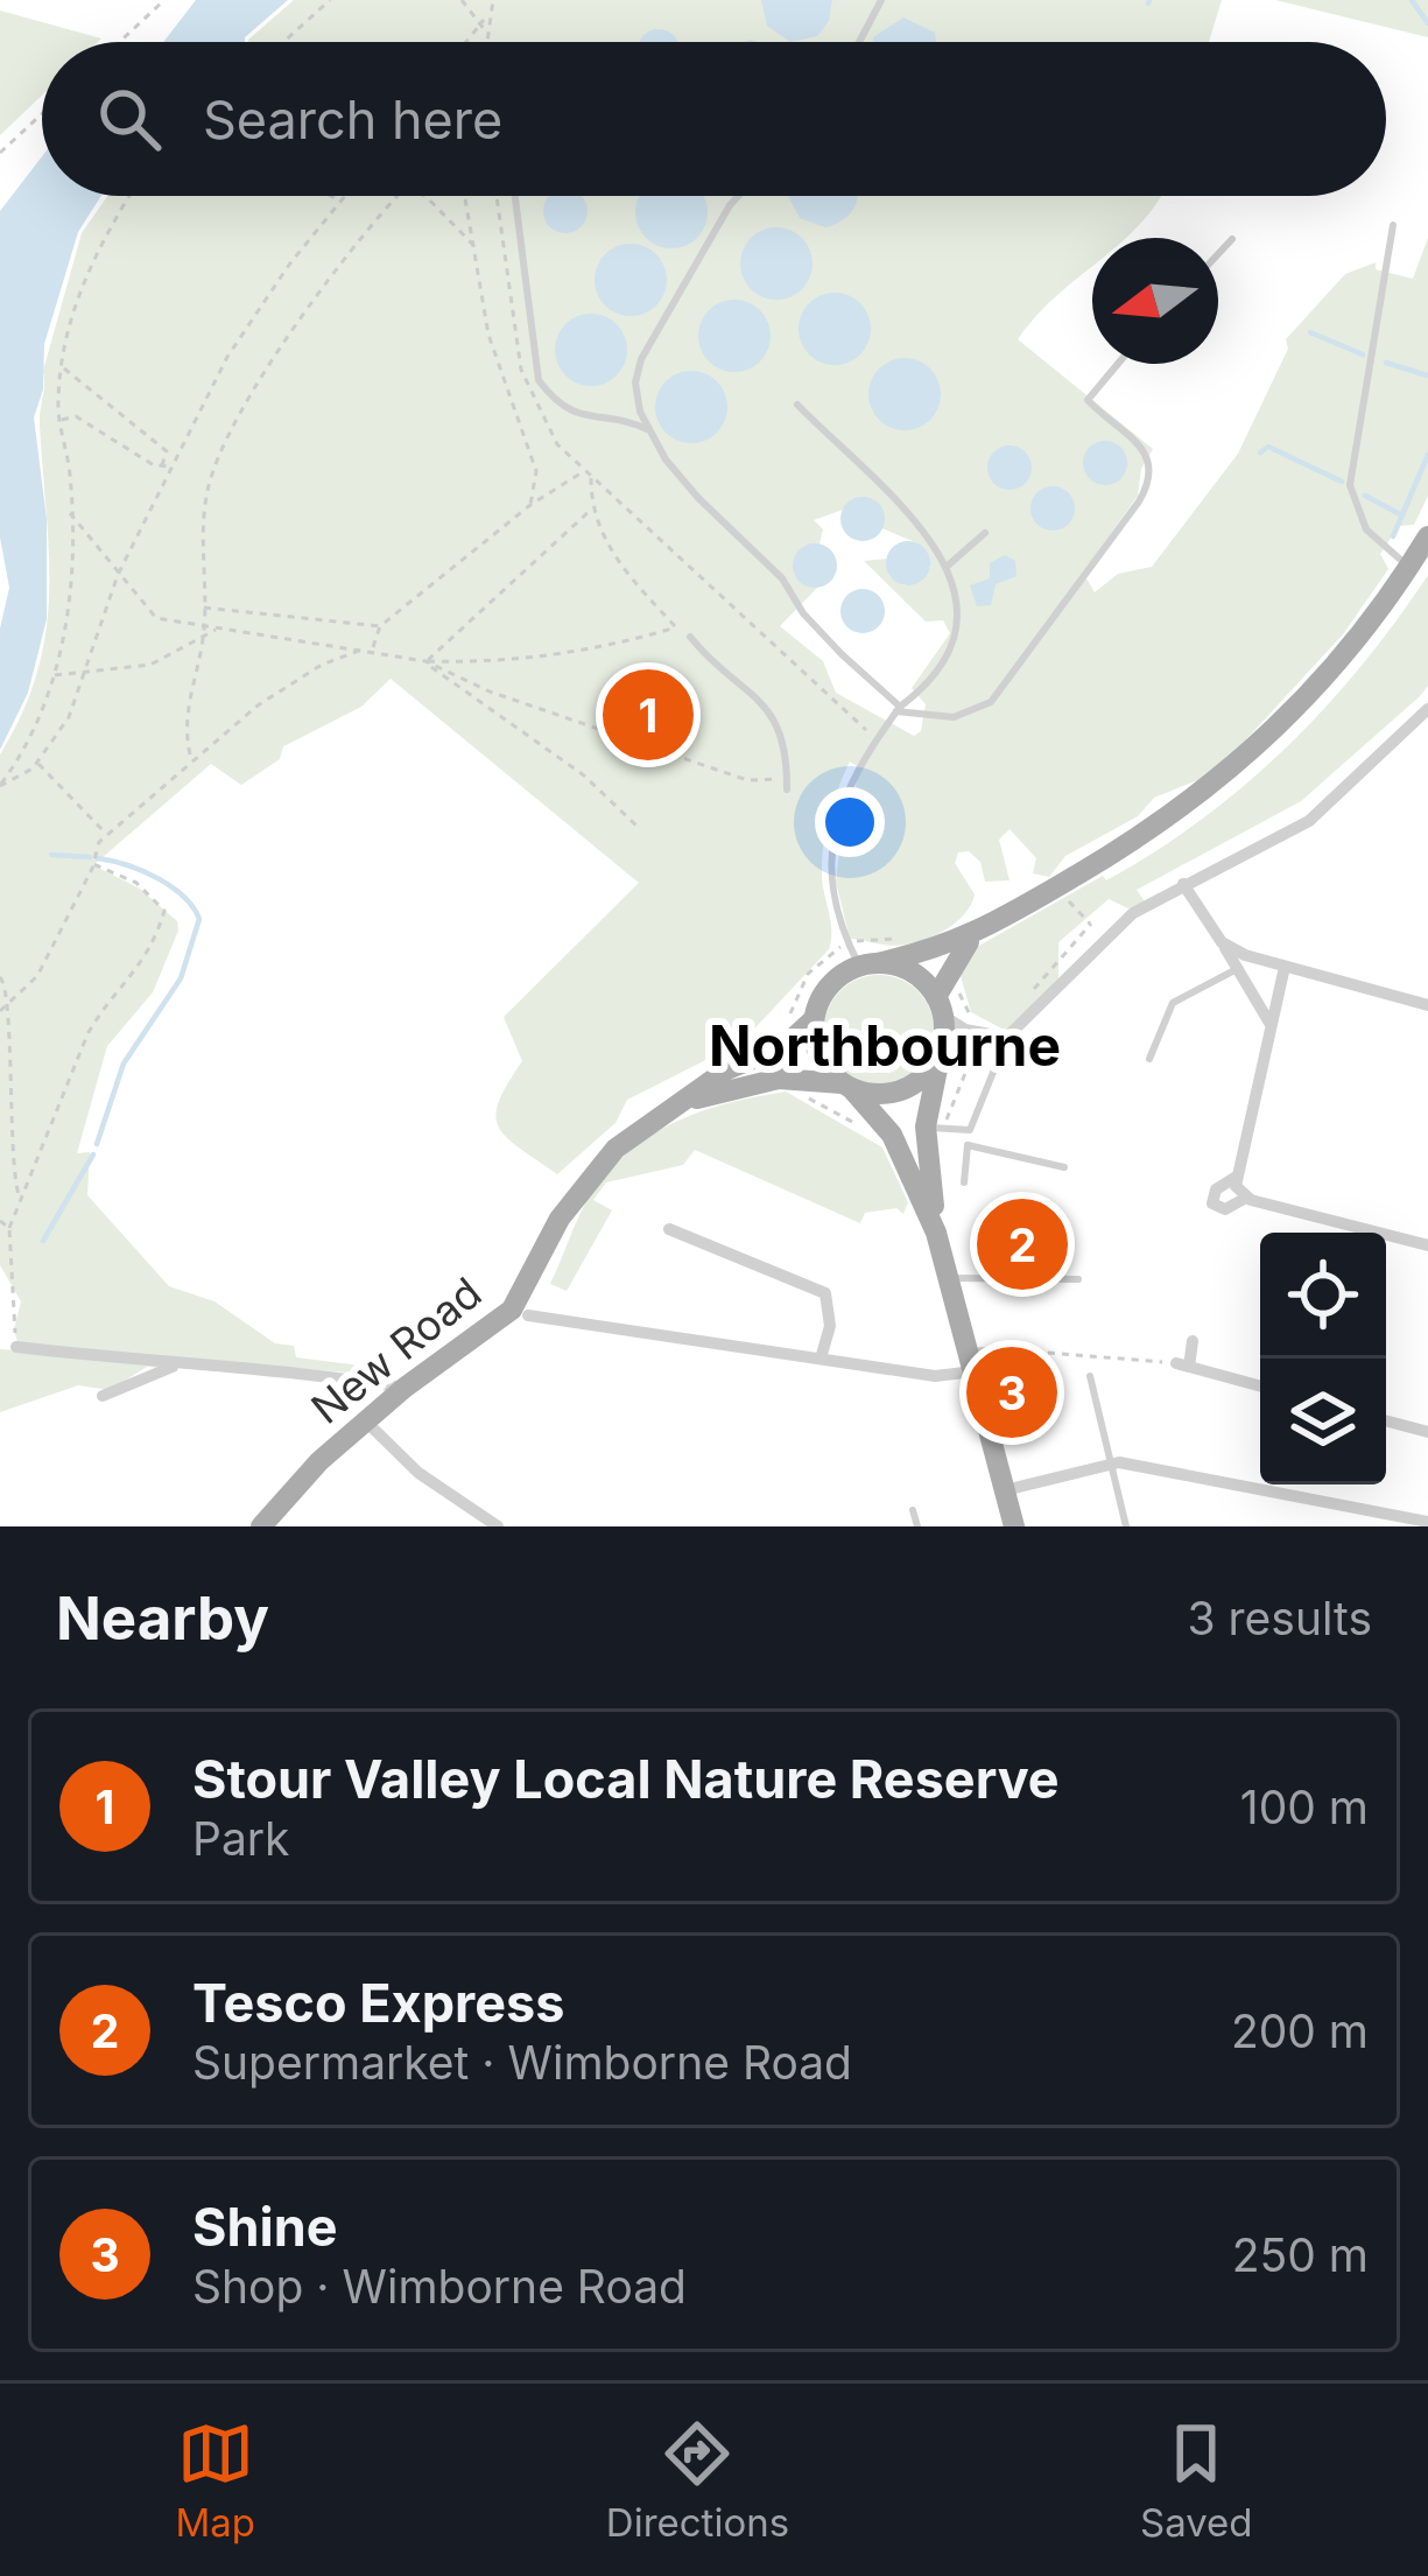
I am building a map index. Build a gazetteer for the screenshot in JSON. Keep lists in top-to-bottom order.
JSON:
{
  "streets": {
    "main road": ["New Road"]
  },
  "districts": ["Northbourne"],
  "north": "left",
  "page": {
    "search": "Search here",
    "pins": ["1", "2", "3"],
    "heading": ["Nearby", "3 results"],
    "list": [
      {
        "mark": "1",
        "name": "Stour Valley Local Nature Reserve",
        "note": "Park",
        "value": "100 m"
      },
      {
        "mark": "2",
        "name": "Tesco Express",
        "note": "Supermarket · Wimborne Road",
        "value": "200 m"
      },
      {
        "mark": "3",
        "name": "Shine",
        "note": "Shop · Wimborne Road",
        "value": "250 m"
      }
    ],
    "nav": ["Map", "Directions", "Saved"]
  }
}
